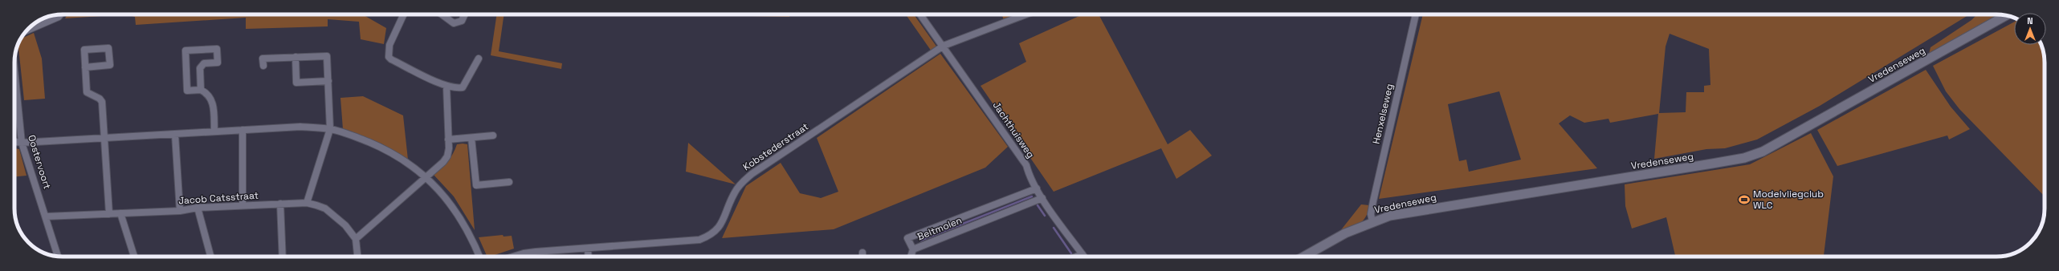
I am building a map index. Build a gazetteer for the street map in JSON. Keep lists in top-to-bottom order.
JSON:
{
  "streets": {
    "main road": ["Vredenseweg"],
    "street": [
      "Henxelseweg",
      "Jachthuisweg",
      "Kobstederstraat",
      "Oostervoort",
      "Jacob Catsstraat",
      "Beltmolen"
    ]
  },
  "crossings": [
    ["Vredenseweg", "Henxelseweg"],
    ["Jachthuisweg", "Kobstederstraat"],
    ["Jachthuisweg", "Beltmolen"],
    ["Oostervoort", "Jacob Catsstraat"]
  ],
  "places": {
    "sports": ["Modelvliegclub WLC"]
  },
  "north": "top"
}
